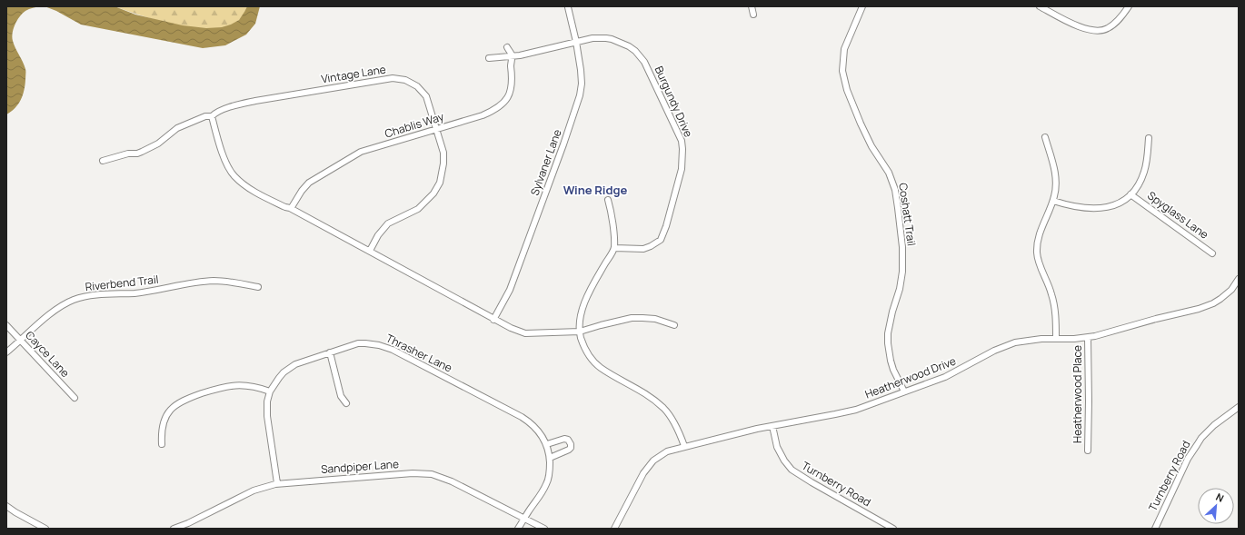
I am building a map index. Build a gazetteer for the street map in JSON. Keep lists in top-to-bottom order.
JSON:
{
  "streets": {
    "street": [
      "Vintage Lane",
      "Burgundy Drive",
      "Chablis Way",
      "Sylvaner Lane",
      "Coshatt Trail",
      "Spyglass Lane",
      "Riverbend Trail",
      "Thrasher Lane",
      "Cayce Lane",
      "Heatherwood Drive",
      "Heatherwood Place",
      "Sandpiper Lane",
      "Turnberry Road"
    ]
  },
  "crossings": [
    ["Vintage Lane", "Chablis Way"],
    ["Burgundy Drive", "Chablis Way"],
    ["Burgundy Drive", "Sylvaner Lane"],
    ["Coshatt Trail", "Heatherwood Drive"],
    ["Riverbend Trail", "Cayce Lane"],
    ["Thrasher Lane", "Sandpiper Lane"],
    ["Heatherwood Drive", "Heatherwood Place"],
    ["Heatherwood Drive", "Turnberry Road"]
  ],
  "districts": ["Wine Ridge"],
  "north": "top right"
}
